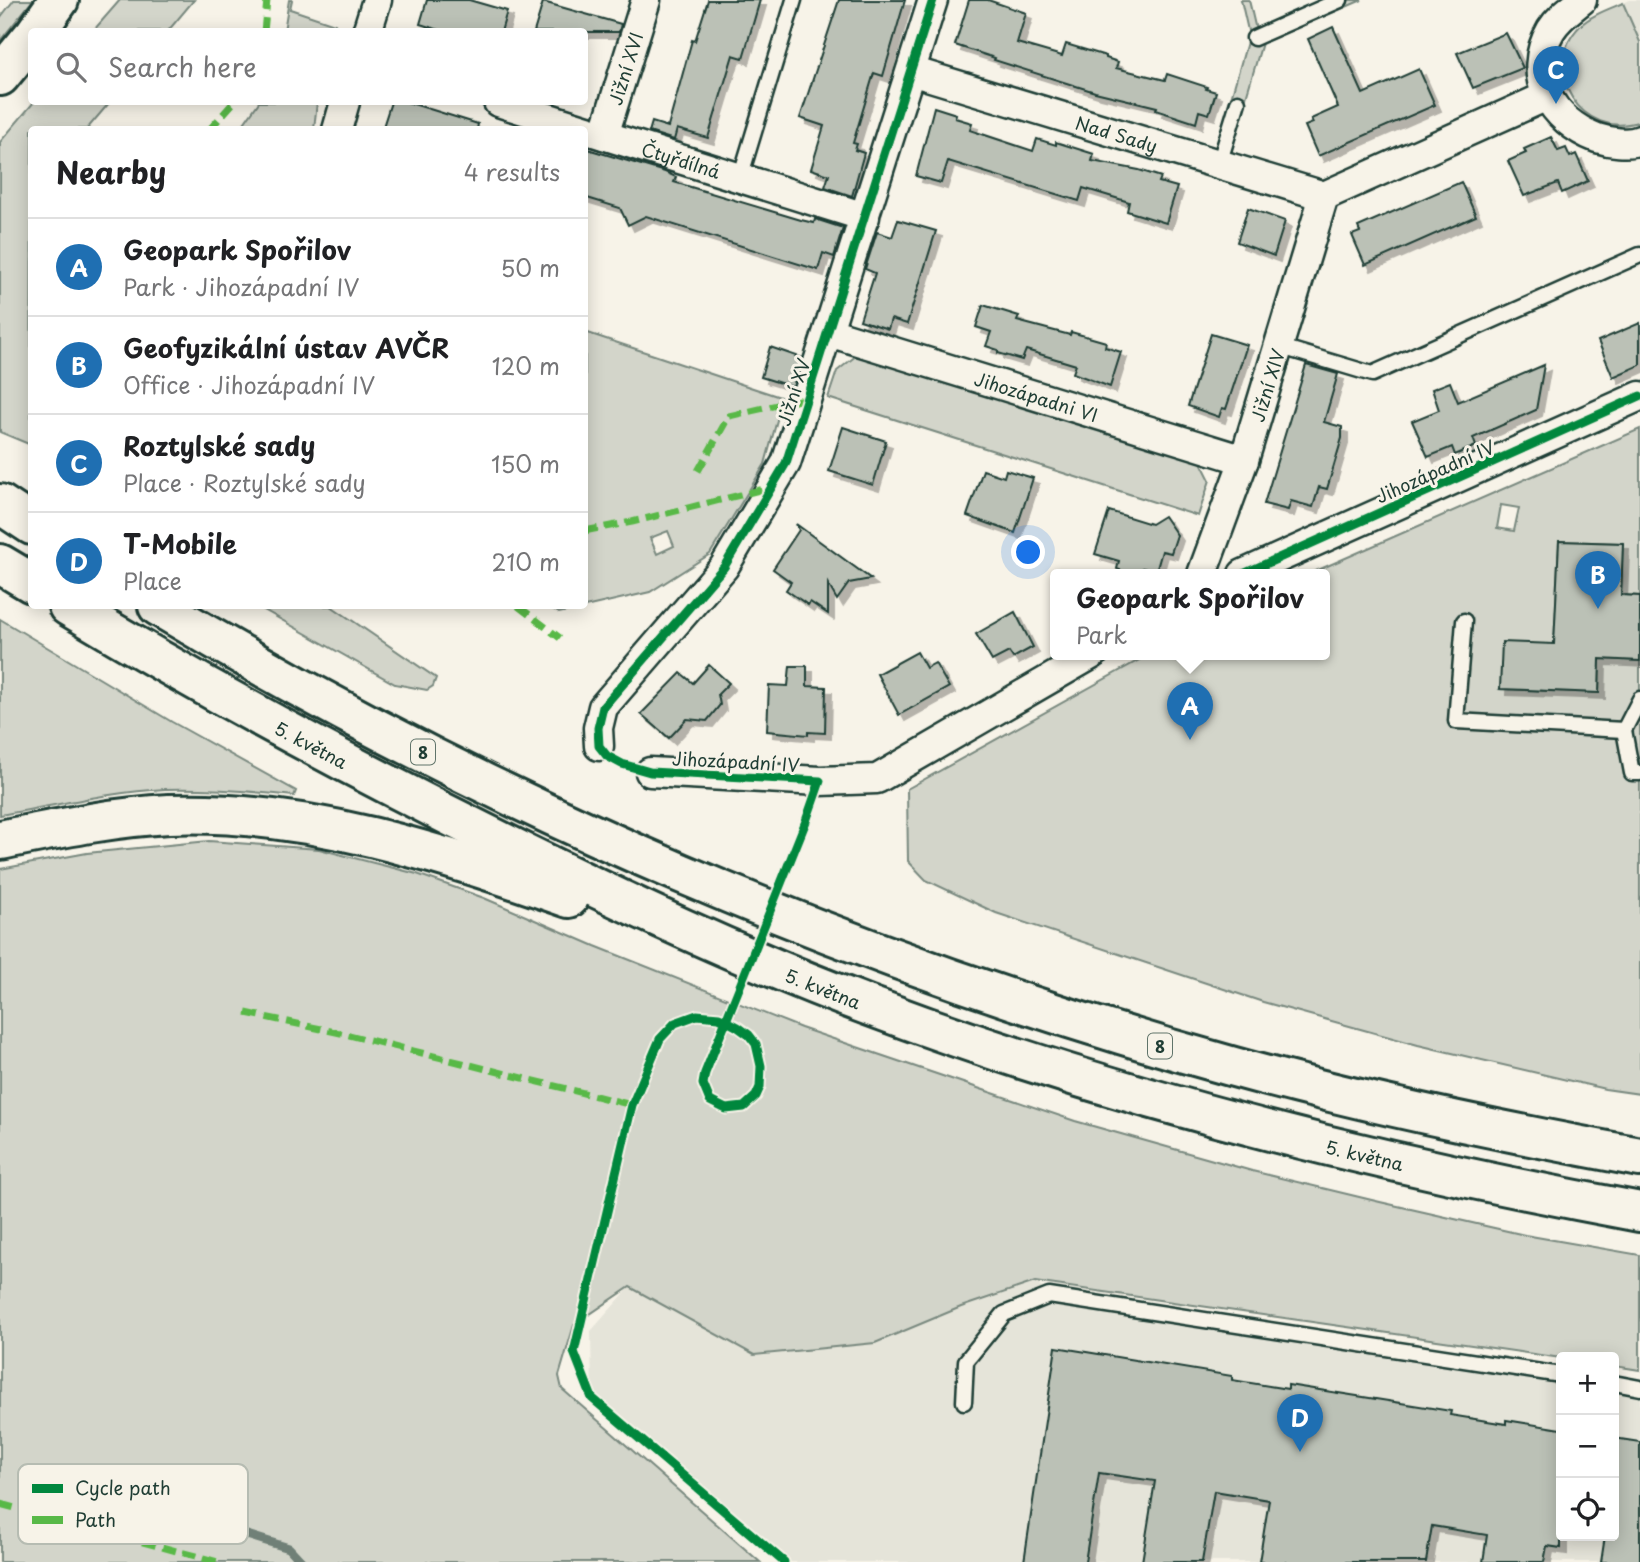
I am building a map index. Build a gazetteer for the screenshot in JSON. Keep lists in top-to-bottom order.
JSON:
{
  "streets": {
    "highway": ["5. května", "8"],
    "street": [
      "Jižní XVI",
      "Nad Sady",
      "Čtyřdílná",
      "Jižní XIV",
      "Jižní XV",
      "Jihozápadni VI",
      "Jihozápadní IV"
    ]
  },
  "crossings": [
    ["Jižní XVI", "Čtyřdílná"],
    ["Nad Sady", "Jižní XIV"],
    ["Nad Sady", "Jižní XV"],
    ["Čtyřdílná", "Jižní XV"],
    ["Jižní XIV", "Jihozápadni VI"],
    ["Jižní XV", "Jihozápadni VI"]
  ],
  "legend": ["Cycle path", "Path"],
  "page": {
    "search": "Search here",
    "pins": [
      "C",
      "B",
      "A",
      "D"
    ],
    "heading": ["Nearby", "4 results"],
    "list": [
      {
        "mark": "A",
        "name": "Geopark Spořilov",
        "note": "Park · Jihozápadní IV",
        "value": "50 m"
      },
      {
        "mark": "B",
        "name": "Geofyzikální ústav AVČR",
        "note": "Office · Jihozápadní IV",
        "value": "120 m"
      },
      {
        "mark": "C",
        "name": "Roztylské sady",
        "note": "Place · Roztylské sady",
        "value": "150 m"
      },
      {
        "mark": "D",
        "name": "T-Mobile",
        "note": "Place",
        "value": "210 m"
      }
    ],
    "popup": ["Geopark Spořilov", "Park"],
    "map_buttons": ["+", "−"]
  }
}
